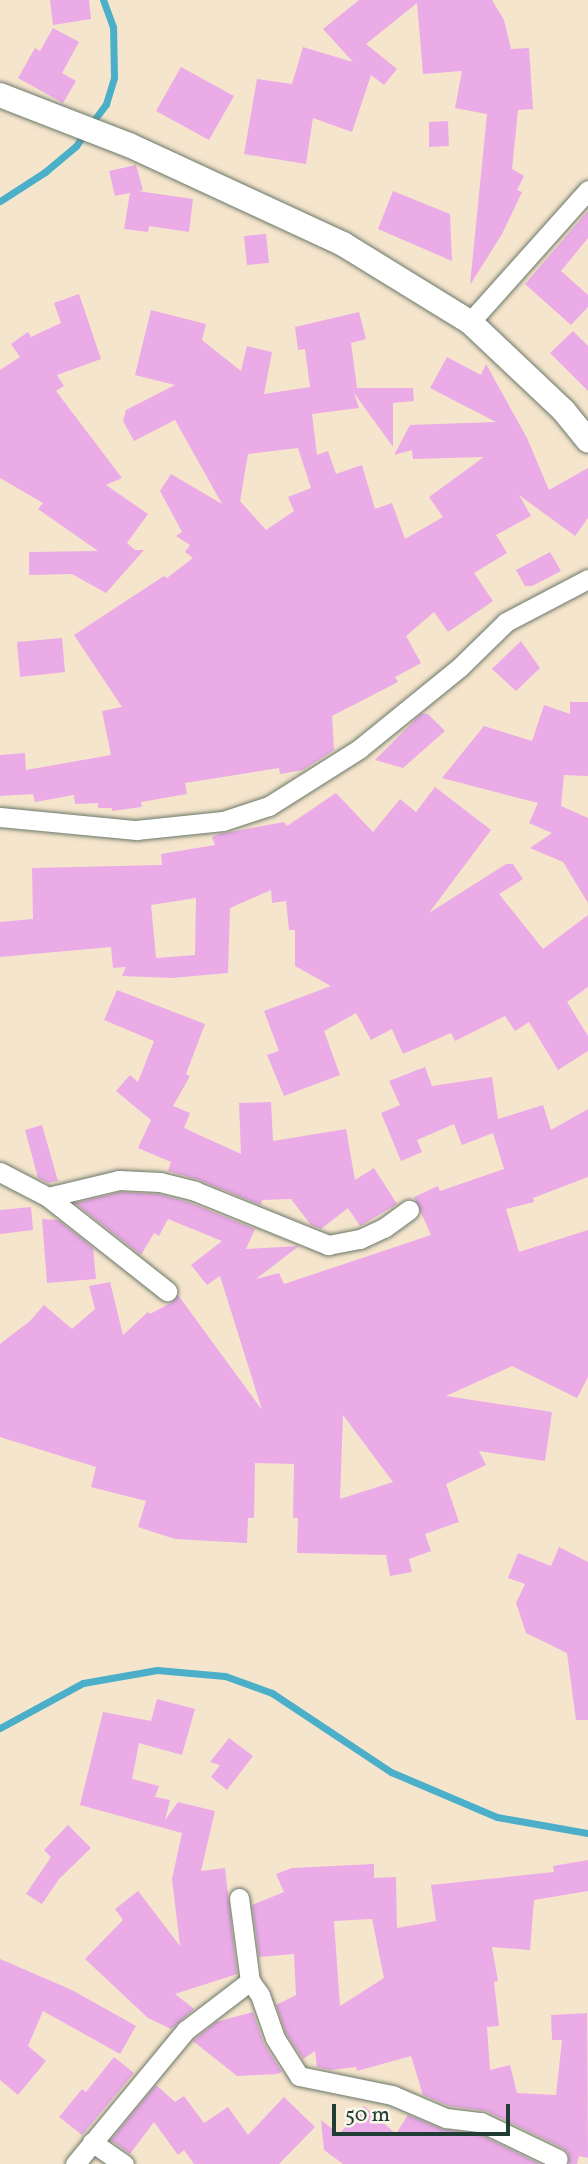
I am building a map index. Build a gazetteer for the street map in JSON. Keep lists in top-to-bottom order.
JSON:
{
  "scale_bar": "50 m"
}
